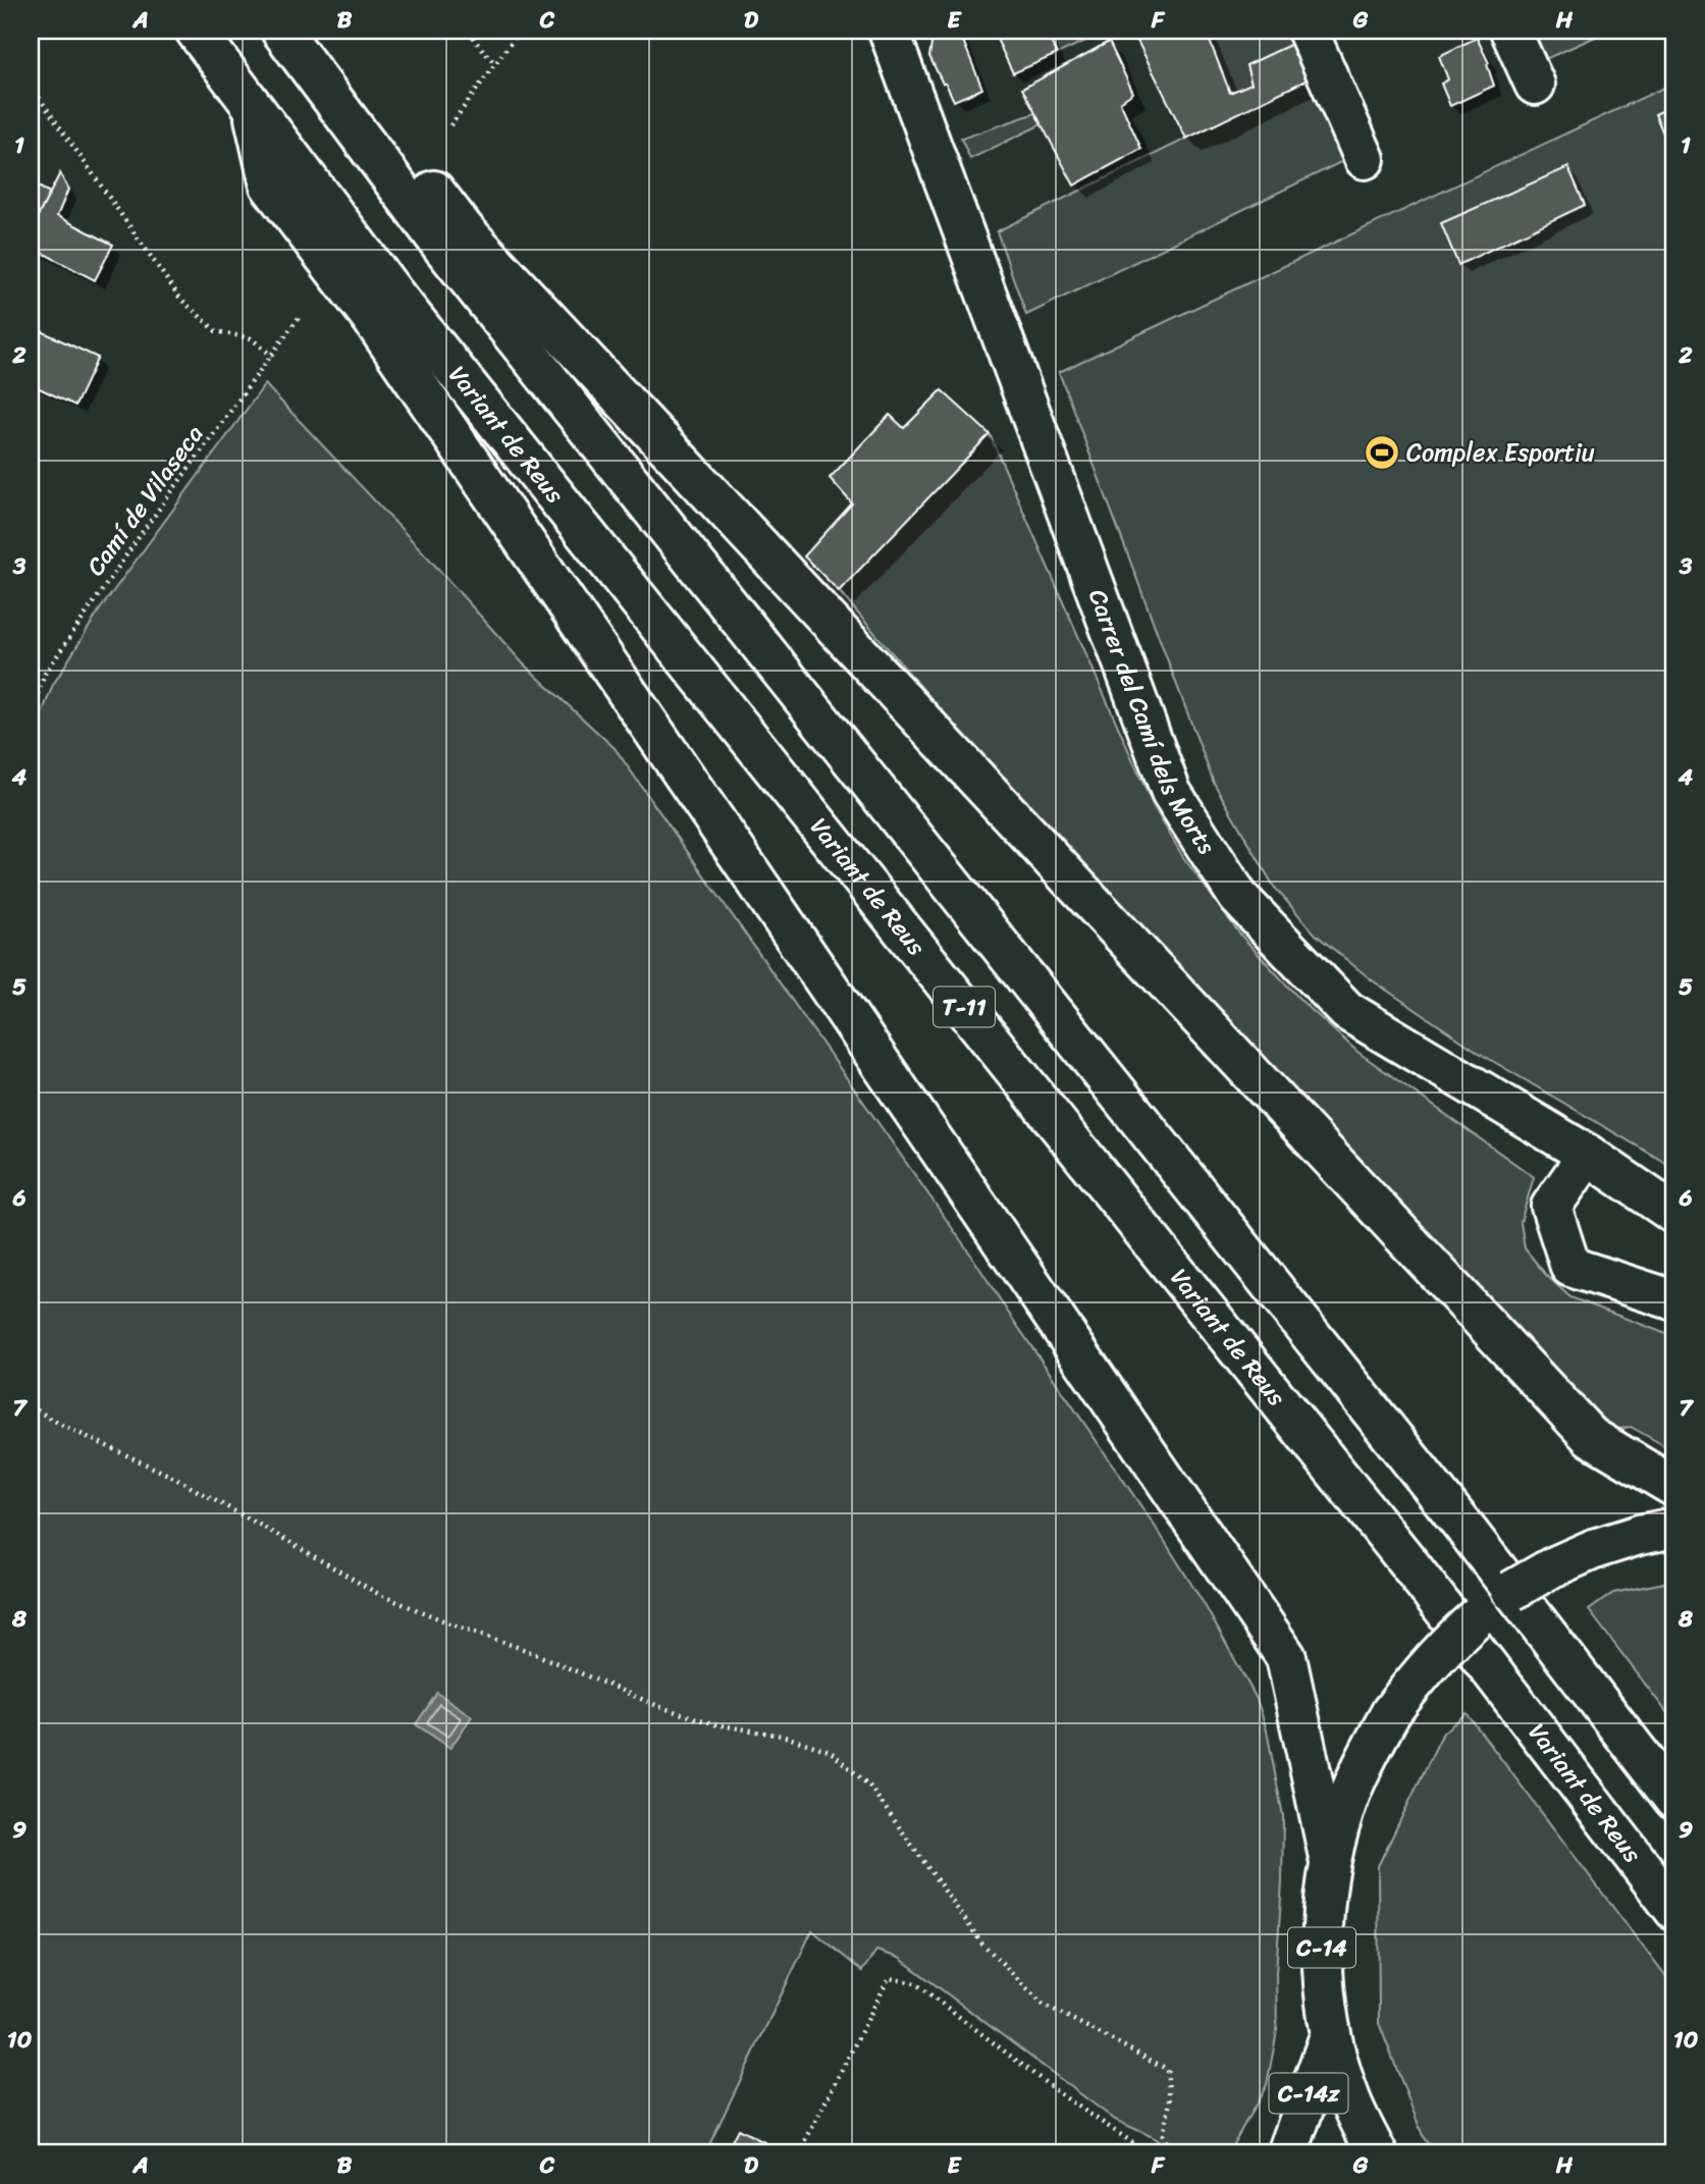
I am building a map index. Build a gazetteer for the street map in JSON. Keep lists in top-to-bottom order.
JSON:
{
  "streets": {
    "main road": [
      "Variant de Reus",
      "Carrer del Camí dels Morts",
      "T-11",
      "C-14",
      "C-14z"
    ],
    "path": ["Camí de Vilaseca"]
  },
  "crossings": [
    ["C-14", "C-14z"]
  ],
  "places": {
    "sports": ["Complex Esportiu"]
  },
  "grid": {
    "columns": [
      "A",
      "B",
      "C",
      "D",
      "E",
      "F",
      "G",
      "H"
    ],
    "rows": [
      "1",
      "2",
      "3",
      "4",
      "5",
      "6",
      "7",
      "8",
      "9",
      "10"
    ]
  }
}
